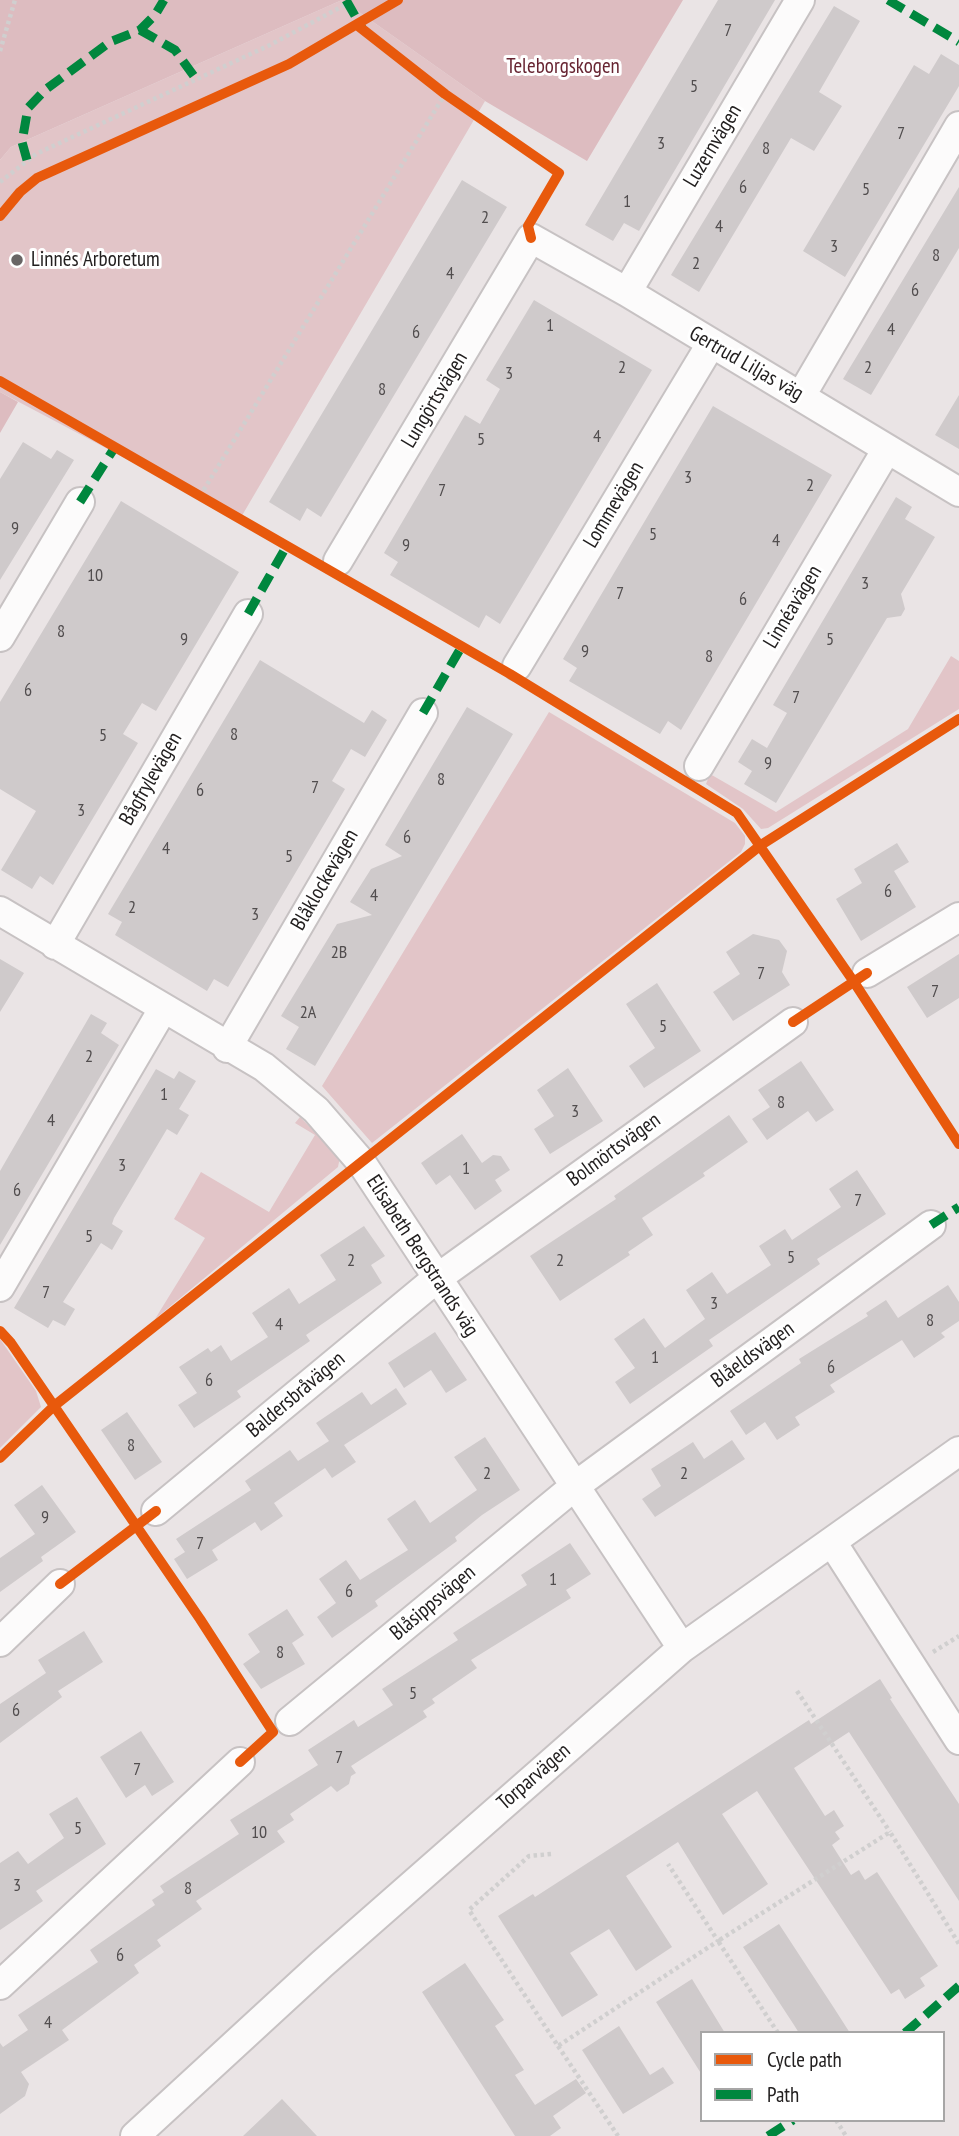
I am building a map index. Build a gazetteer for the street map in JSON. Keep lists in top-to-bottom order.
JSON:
{
  "streets": {
    "street": [
      "Luzernvägen",
      "Gertrud Liljas väg",
      "Lungörtsvägen",
      "Lommevägen",
      "Linnéavägen",
      "Bågfrylevägen",
      "Blåklockevägen",
      "Bolmörtsvägen",
      "Elisabeth Bergstrands väg",
      "Blåeldsvägen",
      "Baldersbråvägen",
      "Blåsippsvägen",
      "Torparvägen"
    ]
  },
  "crossings": [
    ["Luzernvägen", "Gertrud Liljas väg"],
    ["Gertrud Liljas väg", "Lungörtsvägen"],
    ["Gertrud Liljas väg", "Lommevägen"],
    ["Gertrud Liljas väg", "Linnéavägen"],
    ["Bågfrylevägen", "Elisabeth Bergstrands väg"],
    ["Blåklockevägen", "Elisabeth Bergstrands väg"],
    ["Bolmörtsvägen", "Elisabeth Bergstrands väg"],
    ["Bolmörtsvägen", "Baldersbråvägen"],
    ["Elisabeth Bergstrands väg", "Blåeldsvägen"],
    ["Elisabeth Bergstrands väg", "Baldersbråvägen"],
    ["Elisabeth Bergstrands väg", "Blåsippsvägen"],
    ["Elisabeth Bergstrands väg", "Torparvägen"],
    ["Blåeldsvägen", "Blåsippsvägen"]
  ],
  "parks": ["Teleborgskogen"],
  "places": ["Linnés Arboretum"],
  "house_numbers": [
    "7",
    "5",
    "7",
    "3",
    "8",
    "6",
    "5",
    "1",
    "2",
    "4",
    "3",
    "8",
    "2",
    "4",
    "6",
    "1",
    "4",
    "6",
    "2",
    "2",
    "3",
    "8",
    "4",
    "5",
    "3",
    "2",
    "7",
    "9",
    "5",
    "4",
    "9",
    "10",
    "3",
    "7",
    "6",
    "8",
    "9",
    "5",
    "9",
    "8",
    "6",
    "7",
    "8",
    "5",
    "9",
    "8",
    "7",
    "6",
    "3",
    "6",
    "4",
    "5",
    "6",
    "4",
    "2",
    "3",
    "2B",
    "7",
    "7",
    "2A",
    "5",
    "2",
    "1",
    "8",
    "3",
    "4",
    "3",
    "1",
    "6",
    "7",
    "5",
    "5",
    "2",
    "2",
    "7",
    "3",
    "8",
    "4",
    "1",
    "6",
    "6",
    "8",
    "2",
    "2",
    "9",
    "7",
    "1",
    "6",
    "8",
    "5",
    "6",
    "7",
    "7",
    "5",
    "10",
    "3",
    "8",
    "6",
    "4"
  ],
  "legend": ["Cycle path", "Path"]
}
